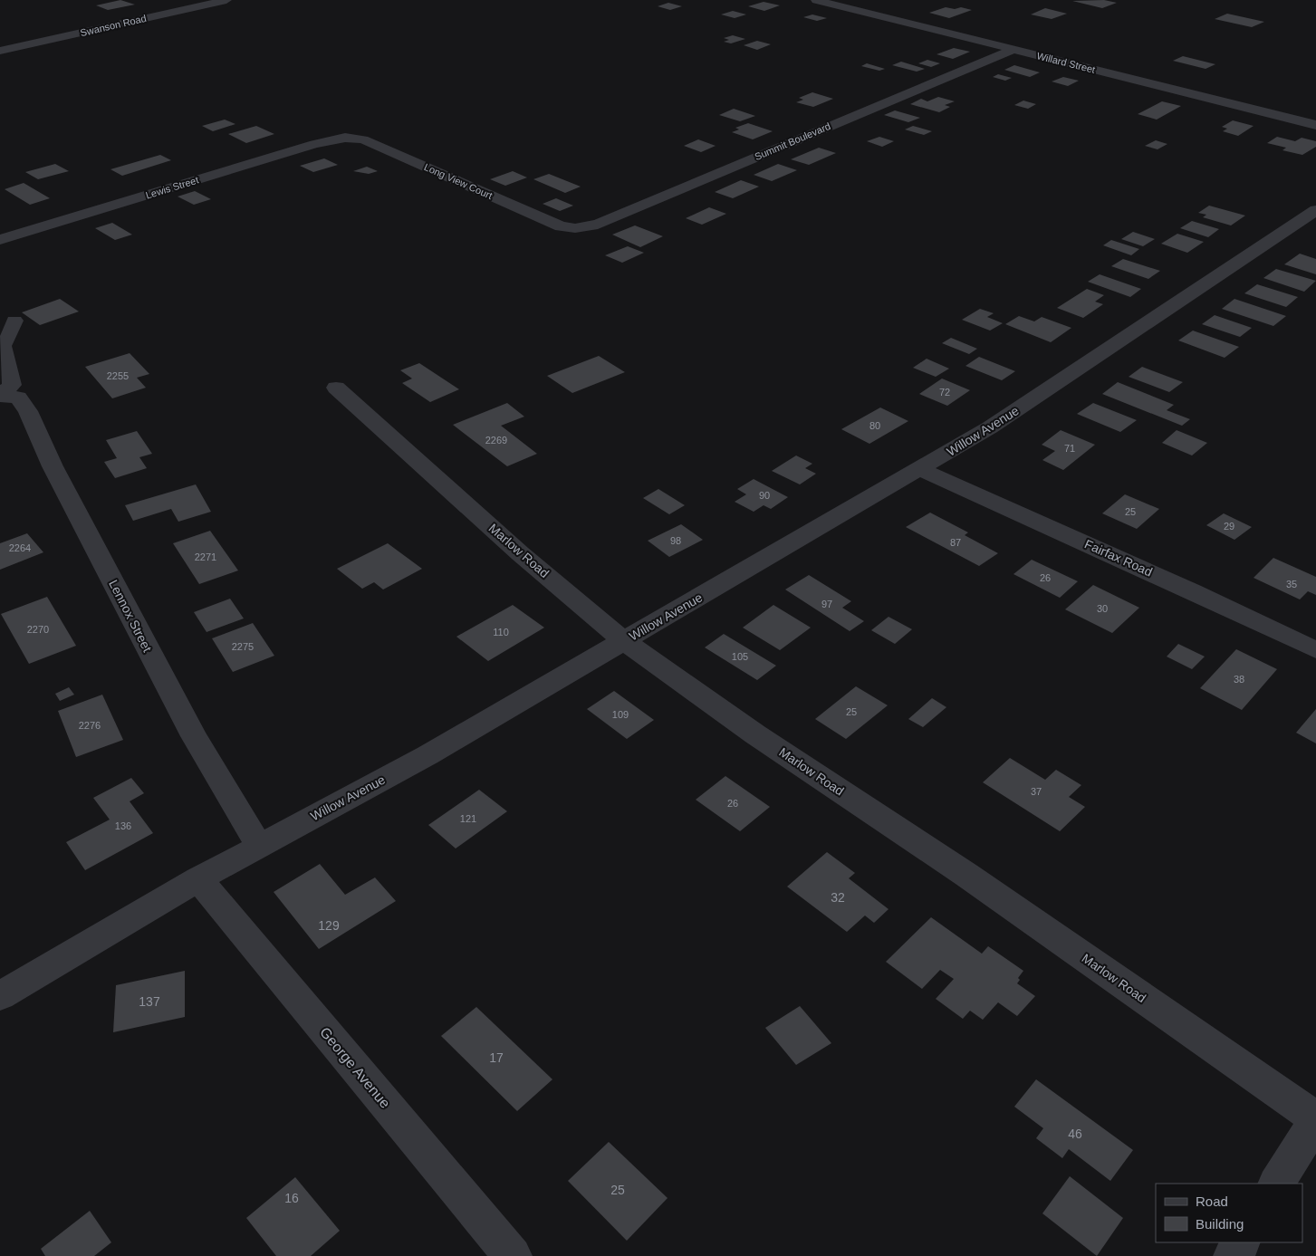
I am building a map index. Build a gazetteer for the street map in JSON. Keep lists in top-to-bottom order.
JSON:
{
  "streets": {
    "street": [
      "Swanson Road",
      "Willard Street",
      "Summit Boulevard",
      "Long View Court",
      "Lewis Street",
      "Willow Avenue",
      "Marlow Road",
      "Fairfax Road",
      "Lennox Street",
      "George Avenue"
    ]
  },
  "crossings": [
    ["Willard Street", "Summit Boulevard"],
    ["Summit Boulevard", "Long View Court"],
    ["Long View Court", "Lewis Street"],
    ["Willow Avenue", "Marlow Road"],
    ["Willow Avenue", "Fairfax Road"],
    ["Willow Avenue", "Lennox Street"],
    ["Willow Avenue", "George Avenue"]
  ],
  "house_numbers": [
    "2255",
    "72",
    "80",
    "2269",
    "71",
    "90",
    "25",
    "29",
    "98",
    "87",
    "2264",
    "2271",
    "26",
    "35",
    "97",
    "30",
    "2270",
    "110",
    "2275",
    "105",
    "38",
    "25",
    "109",
    "2276",
    "37",
    "26",
    "121",
    "136",
    "32",
    "129",
    "137",
    "17",
    "46",
    "25",
    "16"
  ],
  "legend": ["Road", "Building"]
}
